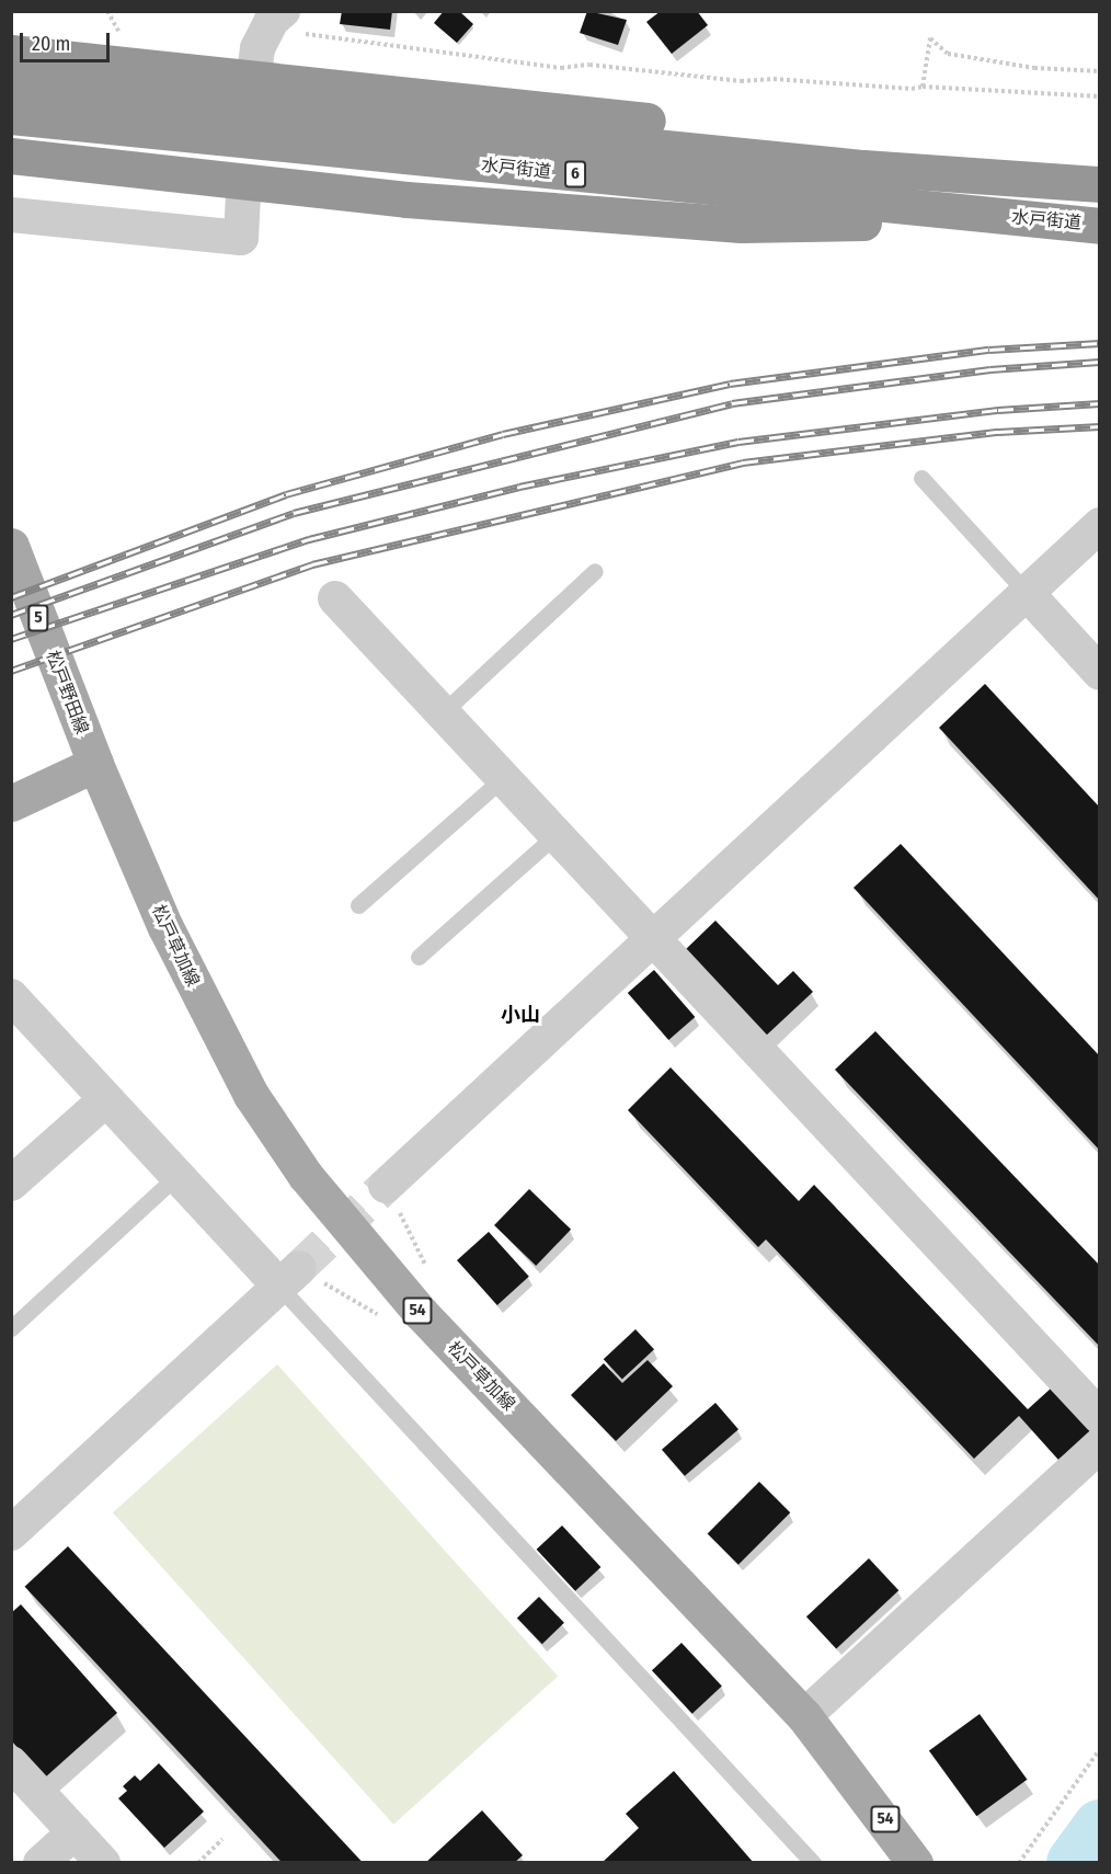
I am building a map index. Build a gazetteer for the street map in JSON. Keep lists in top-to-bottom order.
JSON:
{
  "streets": {
    "highway": ["水戸街道", "6"],
    "main road": [
      "5",
      "松戸野田線",
      "松戸草加線",
      "54"
    ]
  },
  "crossings": [
    ["松戸野田線", "松戸草加線"]
  ],
  "districts": ["小山"],
  "scale_bar": "20 m"
}
